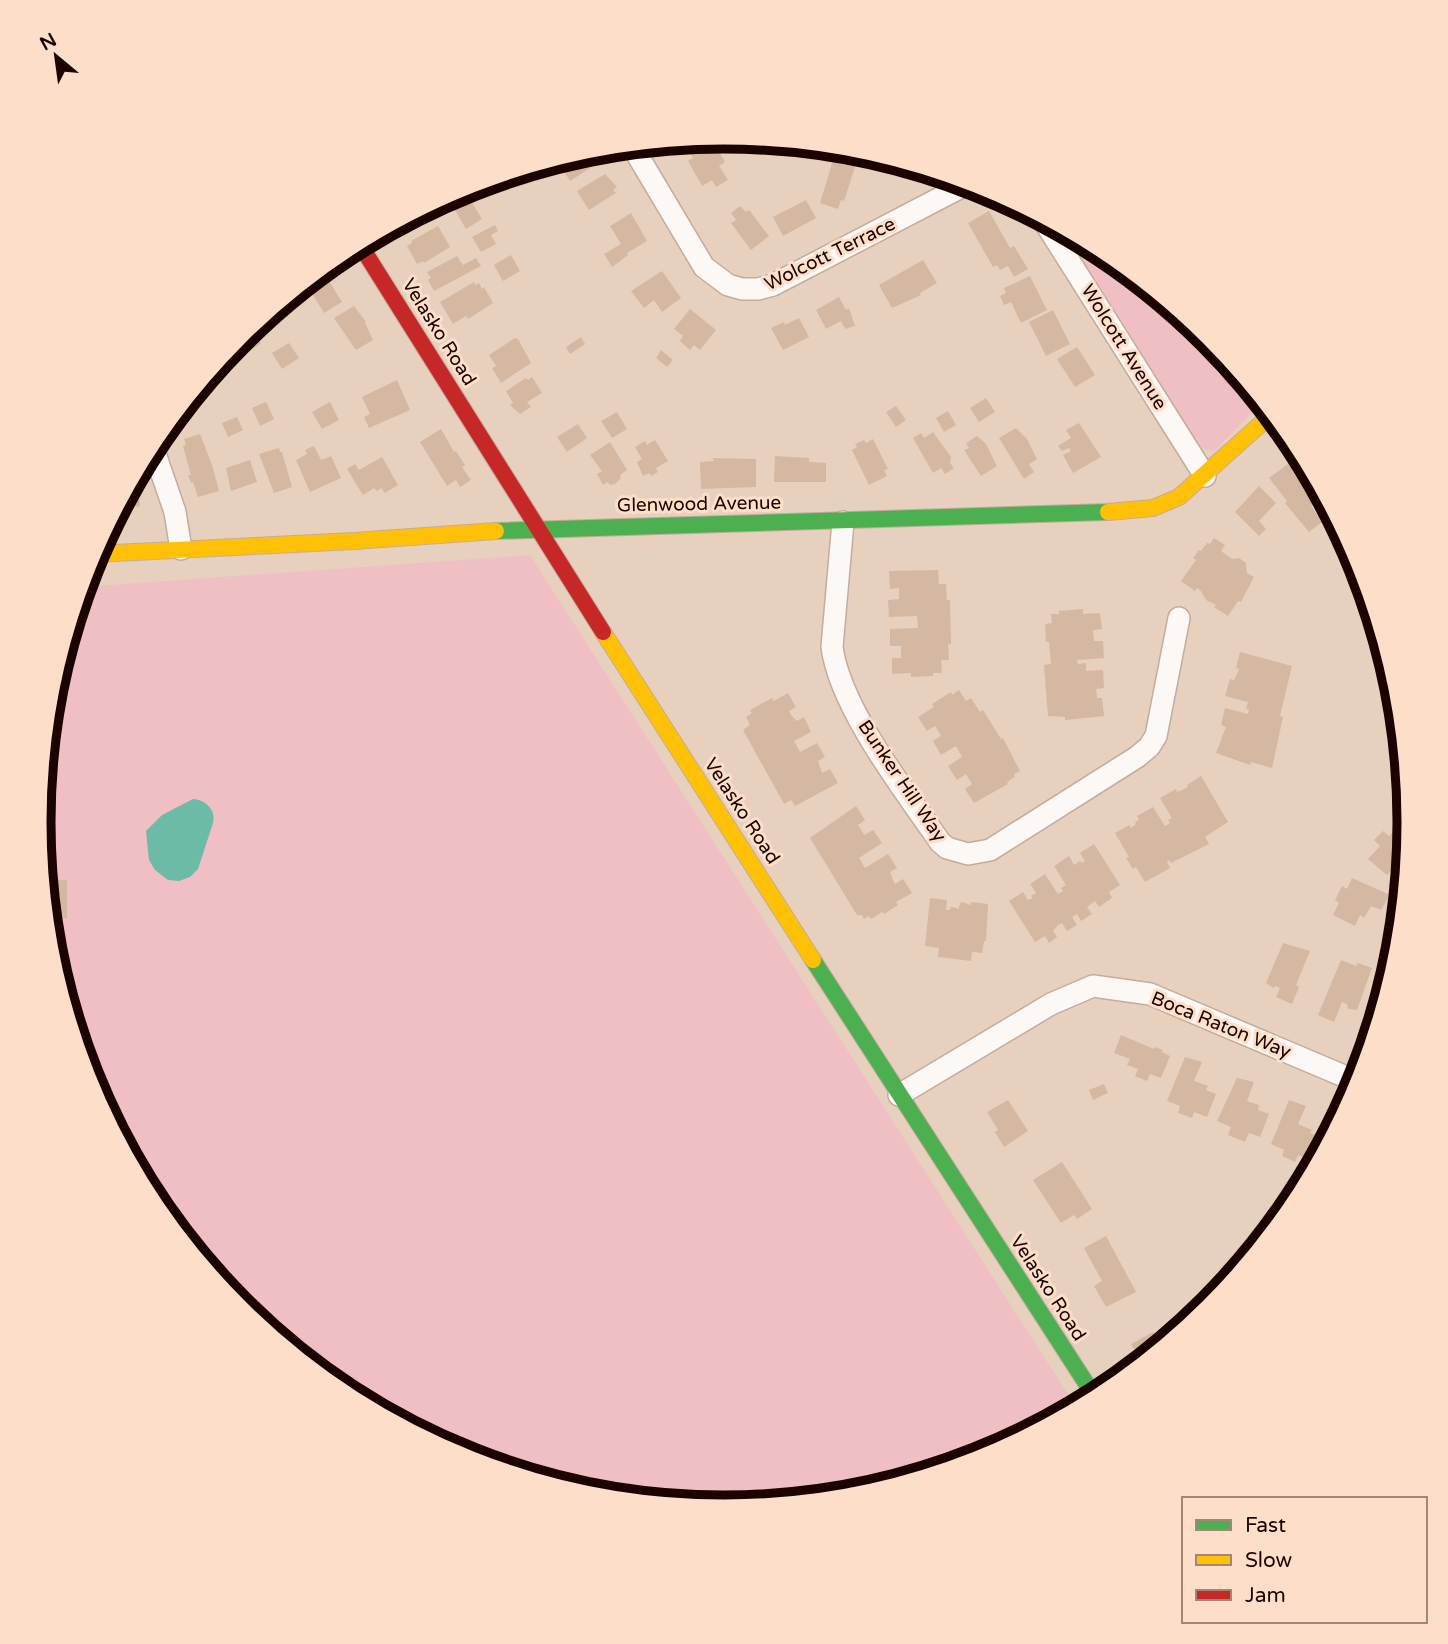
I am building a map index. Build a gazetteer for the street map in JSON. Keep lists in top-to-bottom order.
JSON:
{
  "streets": {
    "street": [
      "Wolcott Terrace",
      "Velasko Road",
      "Wolcott Avenue",
      "Glenwood Avenue",
      "Bunker Hill Way",
      "Boca Raton Way"
    ]
  },
  "crossings": [
    ["Velasko Road", "Glenwood Avenue"],
    ["Velasko Road", "Boca Raton Way"],
    ["Wolcott Avenue", "Glenwood Avenue"],
    ["Glenwood Avenue", "Bunker Hill Way"]
  ],
  "legend": ["Fast", "Slow", "Jam"],
  "north": "top left"
}
